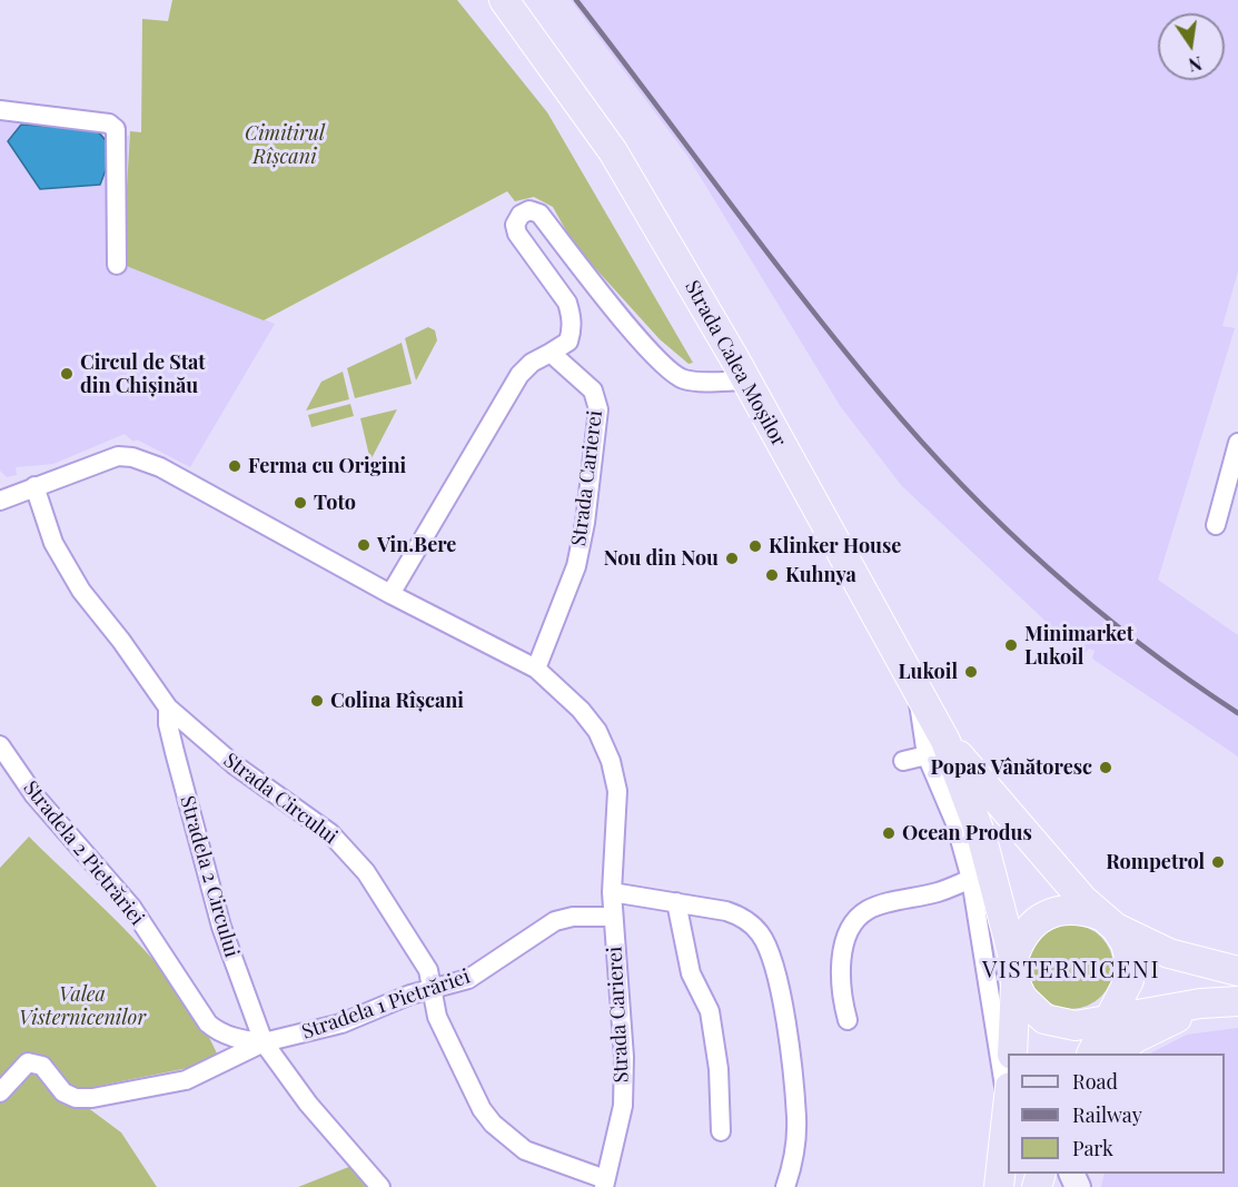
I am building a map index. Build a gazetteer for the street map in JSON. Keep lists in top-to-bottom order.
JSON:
{
  "streets": {
    "main road": ["Strada Calea Moșilor"],
    "street": [
      "Strada Carierei",
      "Strada Circului",
      "Stradela 2 Pietrăriei",
      "Stradela 2 Circului",
      "Stradela 1 Pietrăriei"
    ]
  },
  "crossings": [
    ["Strada Carierei", "Strada Circului"],
    ["Strada Carierei", "Stradela 1 Pietrăriei"],
    ["Strada Circului", "Stradela 2 Circului"],
    ["Strada Circului", "Stradela 1 Pietrăriei"],
    ["Stradela 2 Pietrăriei", "Stradela 2 Circului"],
    ["Stradela 2 Pietrăriei", "Stradela 1 Pietrăriei"],
    ["Stradela 2 Circului", "Stradela 1 Pietrăriei"]
  ],
  "districts": ["VISTERNICENI"],
  "parks": ["Cimitirul Rîșcani", "Valea Visternicenilor"],
  "places": [
    "Circul de Stat din Chișinău",
    "Ferma cu Origini",
    "Toto",
    "Vin.Bere",
    "Klinker House",
    "Nou din Nou",
    "Kuhnya",
    "Minimarket Lukoil",
    "Lukoil",
    "Colina Rîșcani",
    "Popas Vânătoresc",
    "Ocean Produs",
    "Rompetrol"
  ],
  "legend": ["Road", "Railway", "Park"],
  "north": "bottom"
}
